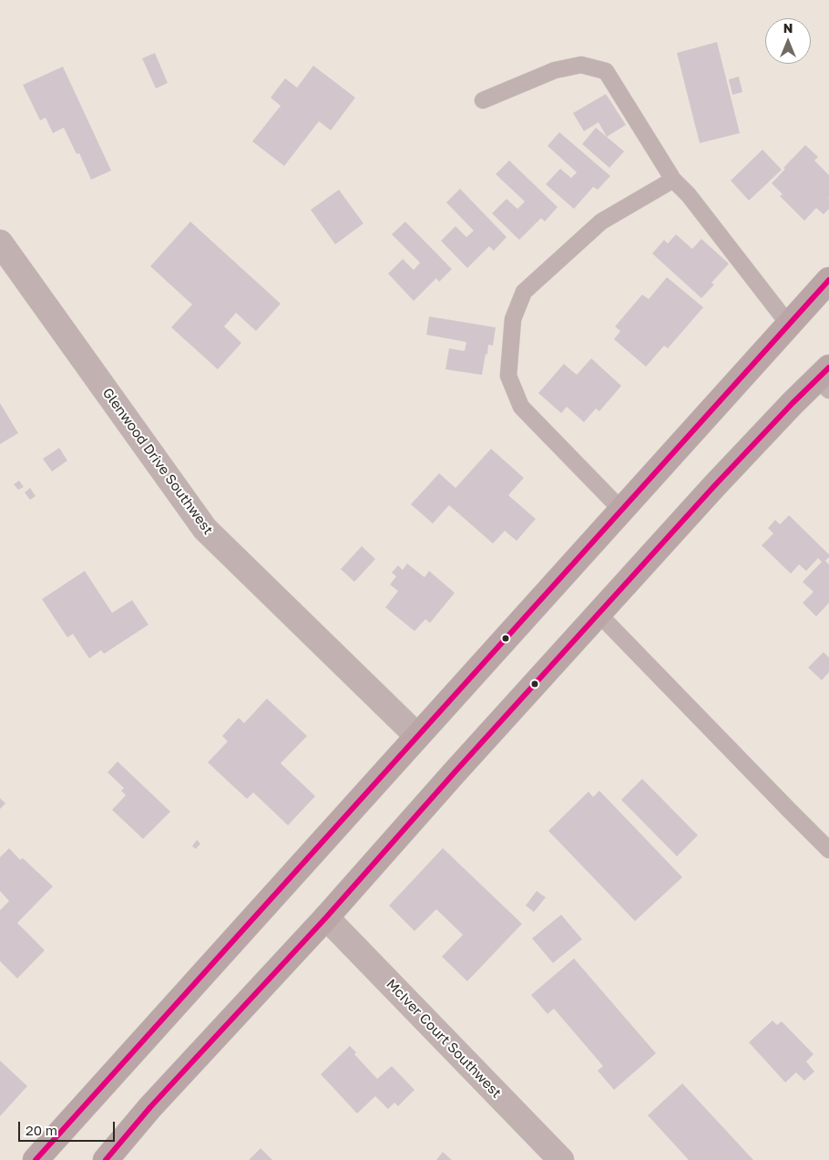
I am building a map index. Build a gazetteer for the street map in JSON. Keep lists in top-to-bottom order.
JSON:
{
  "streets": {
    "street": ["Glenwood Drive Southwest", "McIver Court Southwest"]
  },
  "scale_bar": "20 m",
  "north": "top"
}
